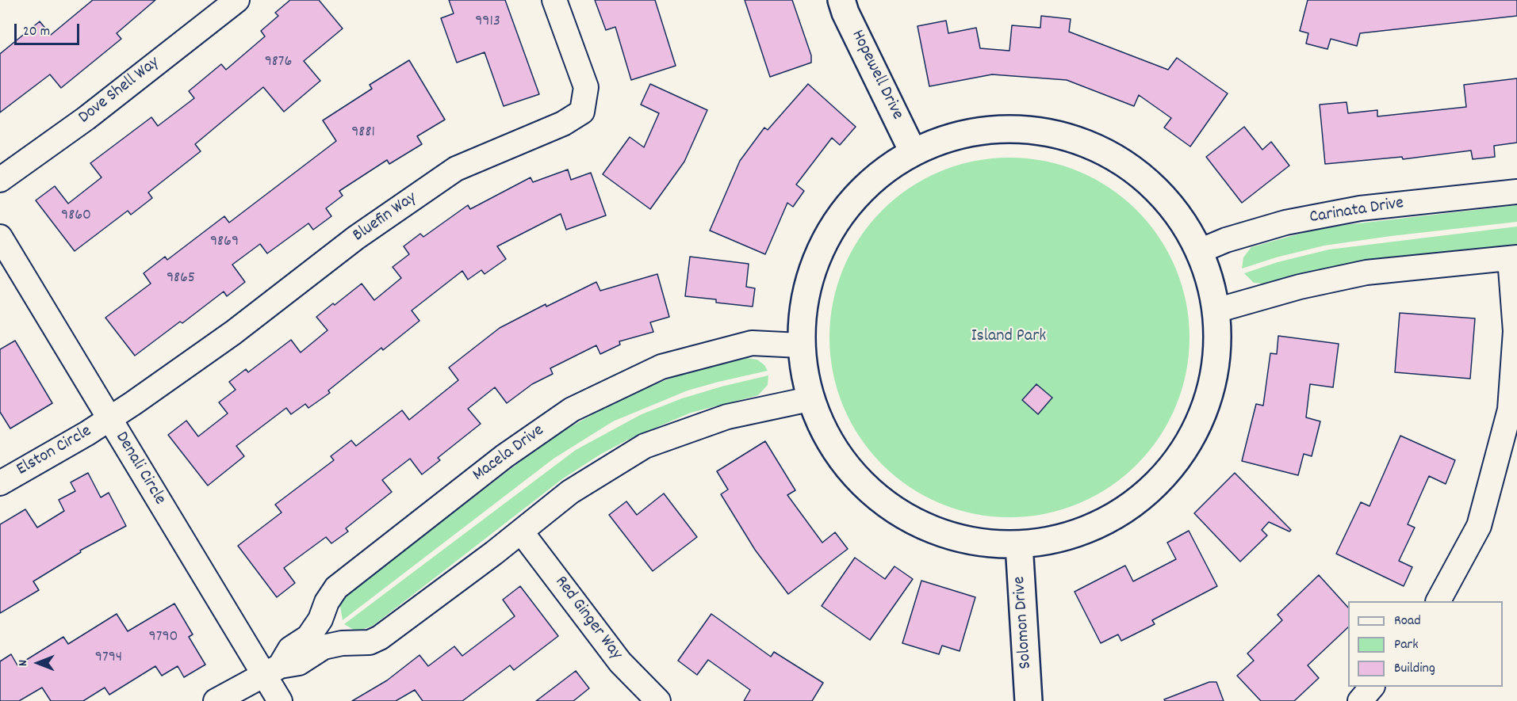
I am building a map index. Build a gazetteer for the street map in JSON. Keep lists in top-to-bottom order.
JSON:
{
  "streets": {
    "street": [
      "Hopewell Drive",
      "Dove Shell Way",
      "Carinata Drive",
      "Bluefin Way",
      "Elston Circle",
      "Macela Drive",
      "Denali Circle",
      "Red Ginger Way",
      "Solomon Drive"
    ]
  },
  "crossings": [
    ["Bluefin Way", "Elston Circle"],
    ["Bluefin Way", "Denali Circle"],
    ["Elston Circle", "Denali Circle"],
    ["Macela Drive", "Denali Circle"]
  ],
  "parks": ["Island Park"],
  "house_numbers": [
    "9913",
    "9876",
    "9881",
    "9860",
    "9869",
    "9865",
    "9790",
    "9794"
  ],
  "legend": ["Road", "Park", "Building"],
  "scale_bar": "20 m",
  "north": "left"
}
